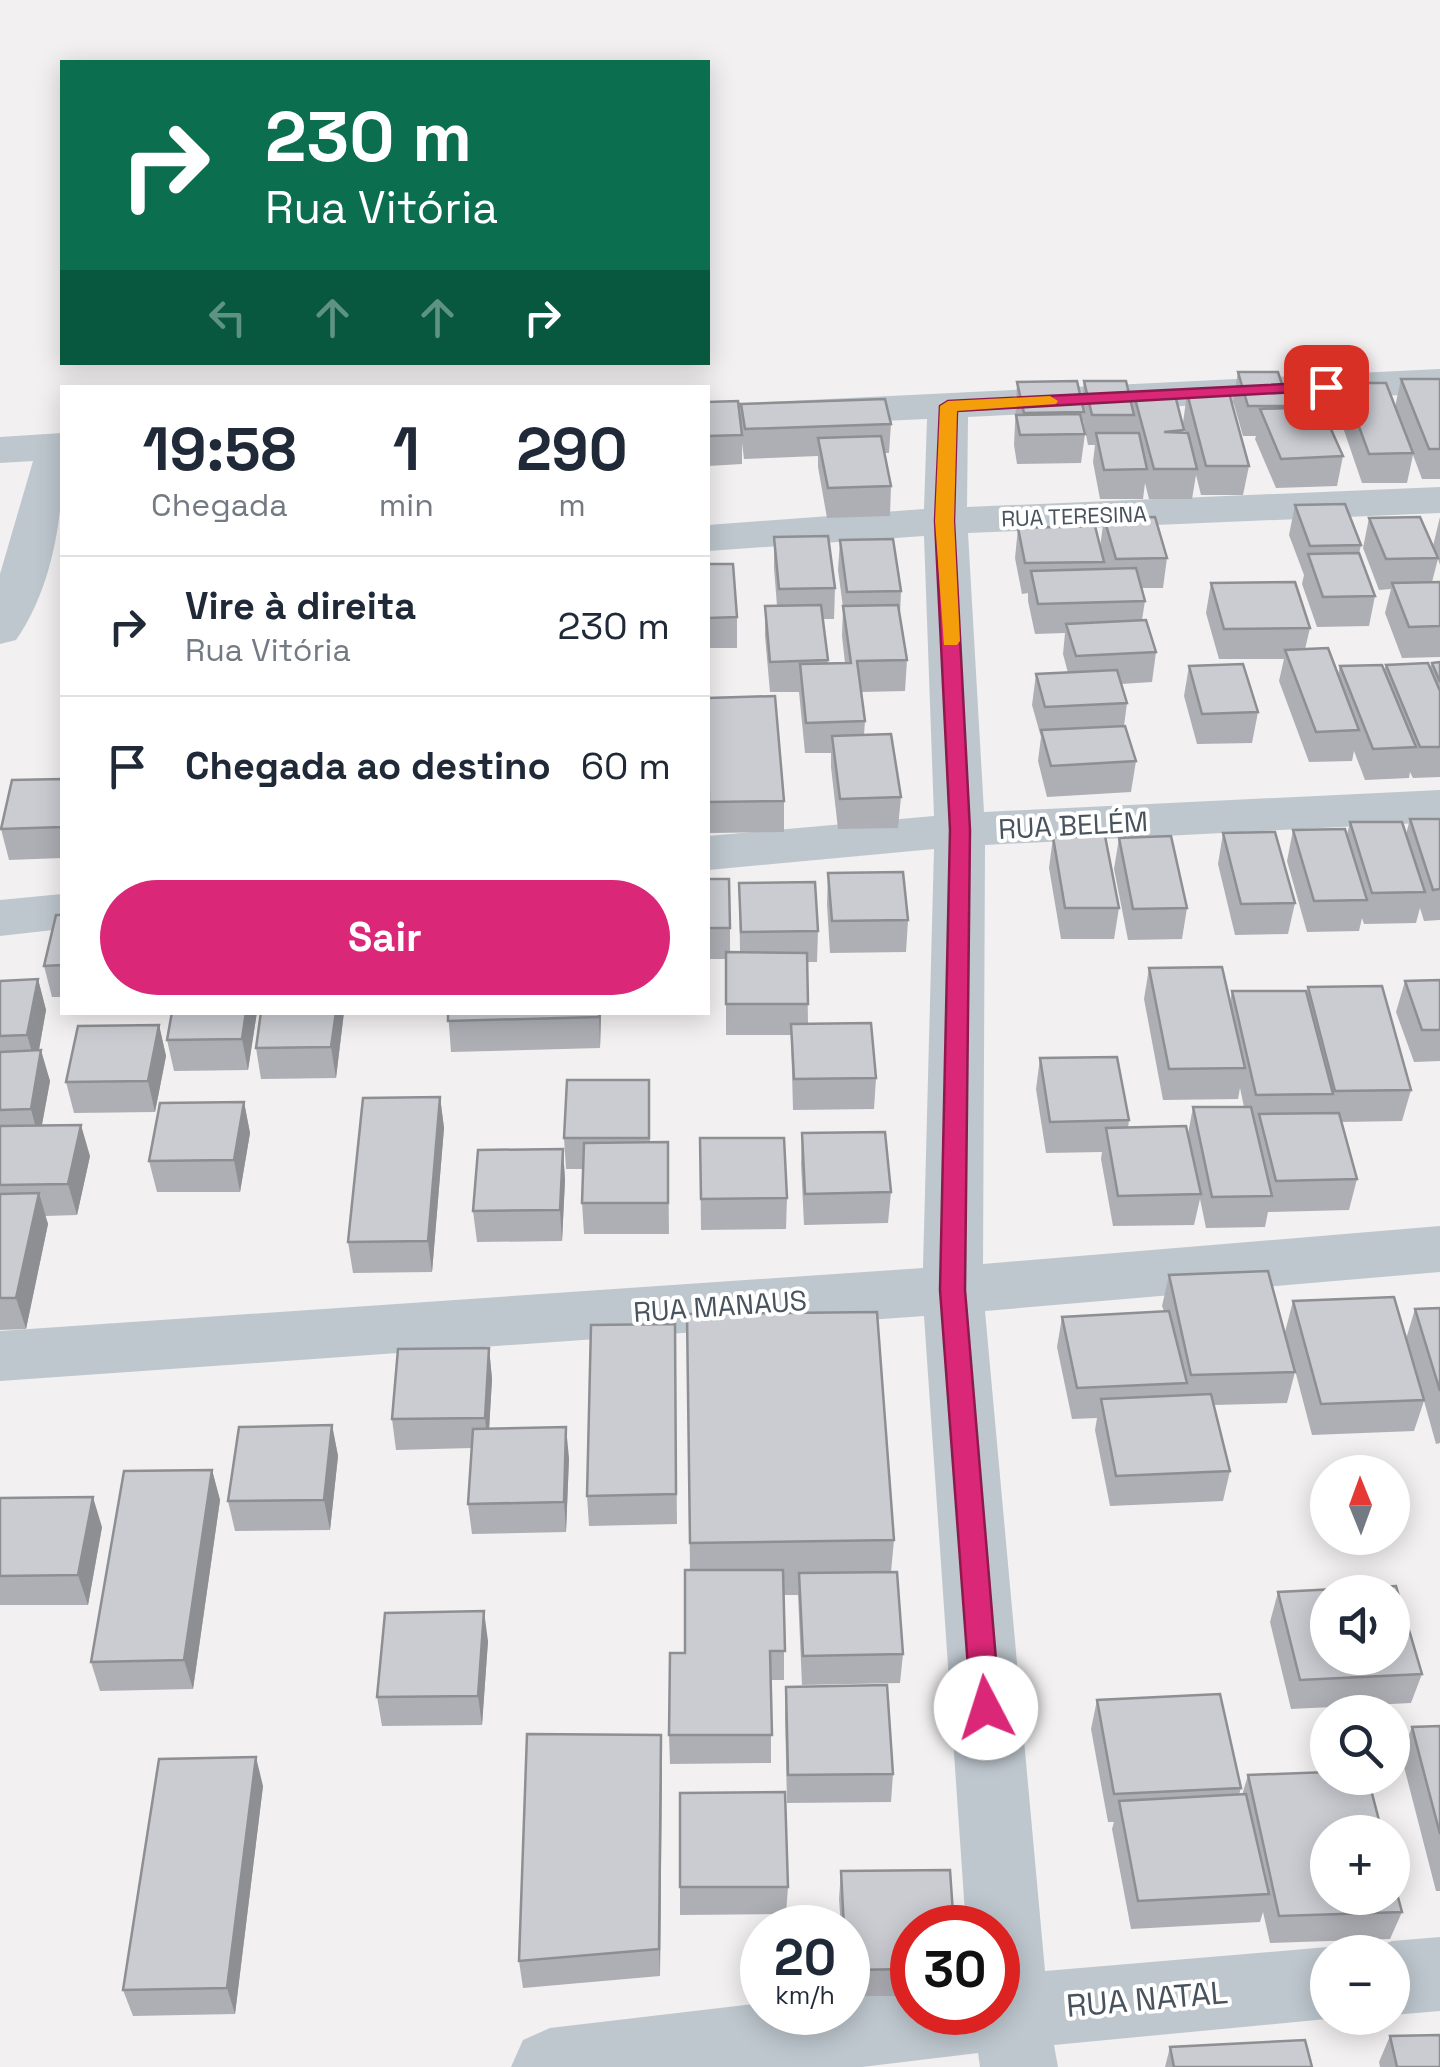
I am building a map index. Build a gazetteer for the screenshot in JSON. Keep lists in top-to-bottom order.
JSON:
{
  "streets": {
    "street": [
      "RUA TERESINA",
      "RUA BELÉM",
      "RUA MANAUS",
      "RUA NATAL"
    ]
  },
  "north": "top",
  "page": {
    "turn": ["230 m", "Rua Vitória"],
    "eta": [
      "19:58",
      "Chegada",
      "1",
      "min",
      "290",
      "m"
    ],
    "list": [
      {
        "name": "Vire à direita",
        "note": "Rua Vitória",
        "value": "230 m"
      },
      {
        "name": "Chegada ao destino",
        "value": "60 m"
      }
    ],
    "buttons": "Sair",
    "map_buttons": ["+", "−"],
    "speed": "20 km/h",
    "limit": "30"
  }
}
